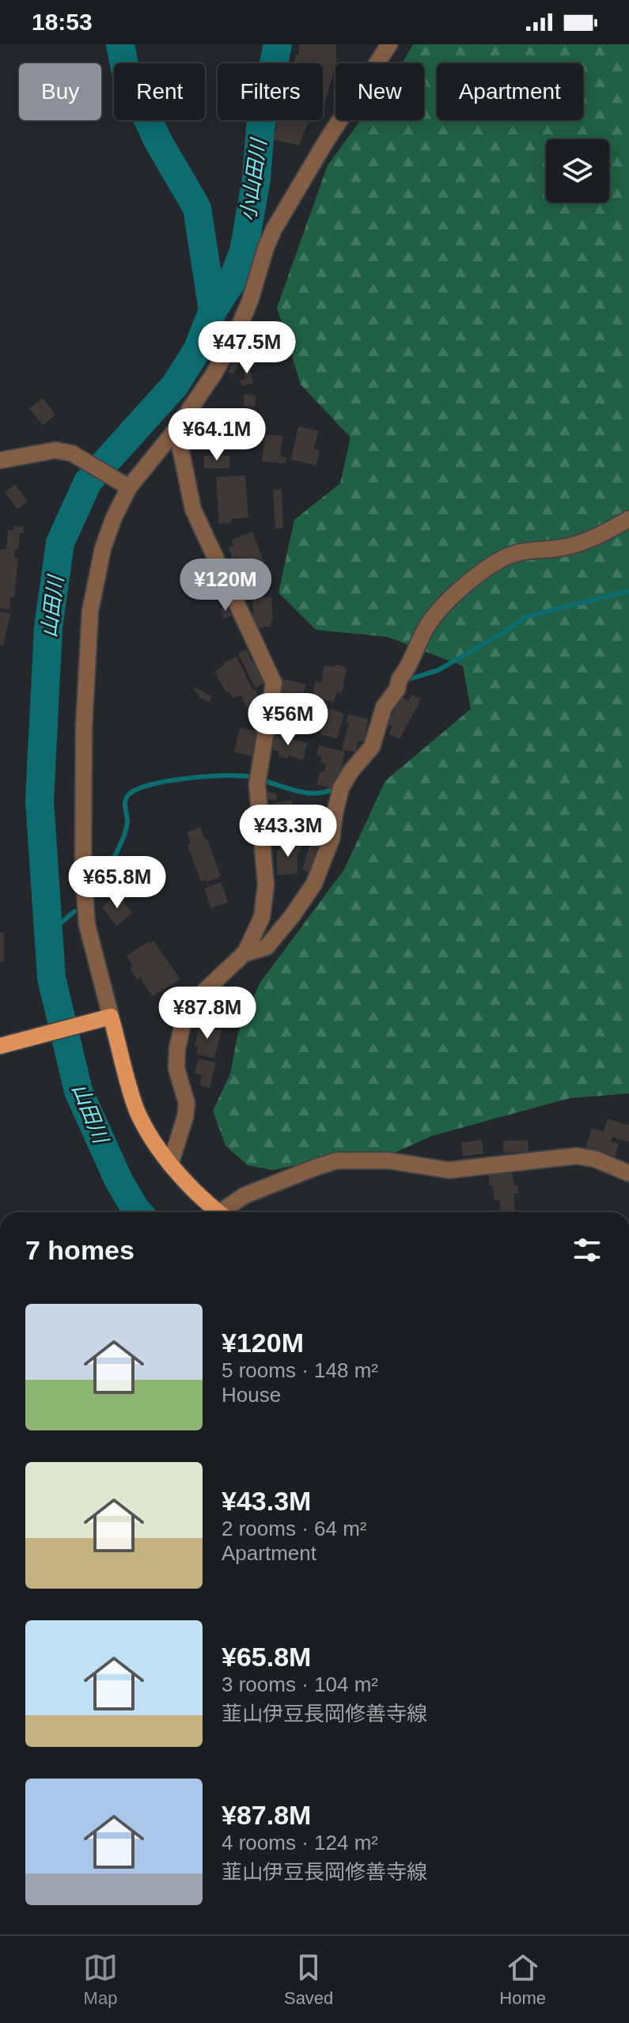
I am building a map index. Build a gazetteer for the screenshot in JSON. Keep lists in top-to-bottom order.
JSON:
{
  "water": ["小山田川", "山田川"],
  "page": {
    "status": "18:53",
    "chip": [
      "Buy",
      "Rent",
      "Filters",
      "New",
      "Apartment"
    ],
    "price": [
      "¥47.5M",
      "¥64.1M",
      "¥120M",
      "¥56M",
      "¥43.3M",
      "¥65.8M",
      "¥87.8M"
    ],
    "heading": "7 homes",
    "list": [
      {
        "name": "¥120M",
        "note": "5 rooms · 148 m² · House"
      },
      {
        "name": "¥43.3M",
        "note": "2 rooms · 64 m² · Apartment"
      },
      {
        "name": "¥65.8M",
        "note": "3 rooms · 104 m² · 韮山伊豆長岡修善寺線"
      },
      {
        "name": "¥87.8M",
        "note": "4 rooms · 124 m² · 韮山伊豆長岡修善寺線"
      }
    ],
    "tabs": ["Map", "Saved", "Home"]
  }
}
